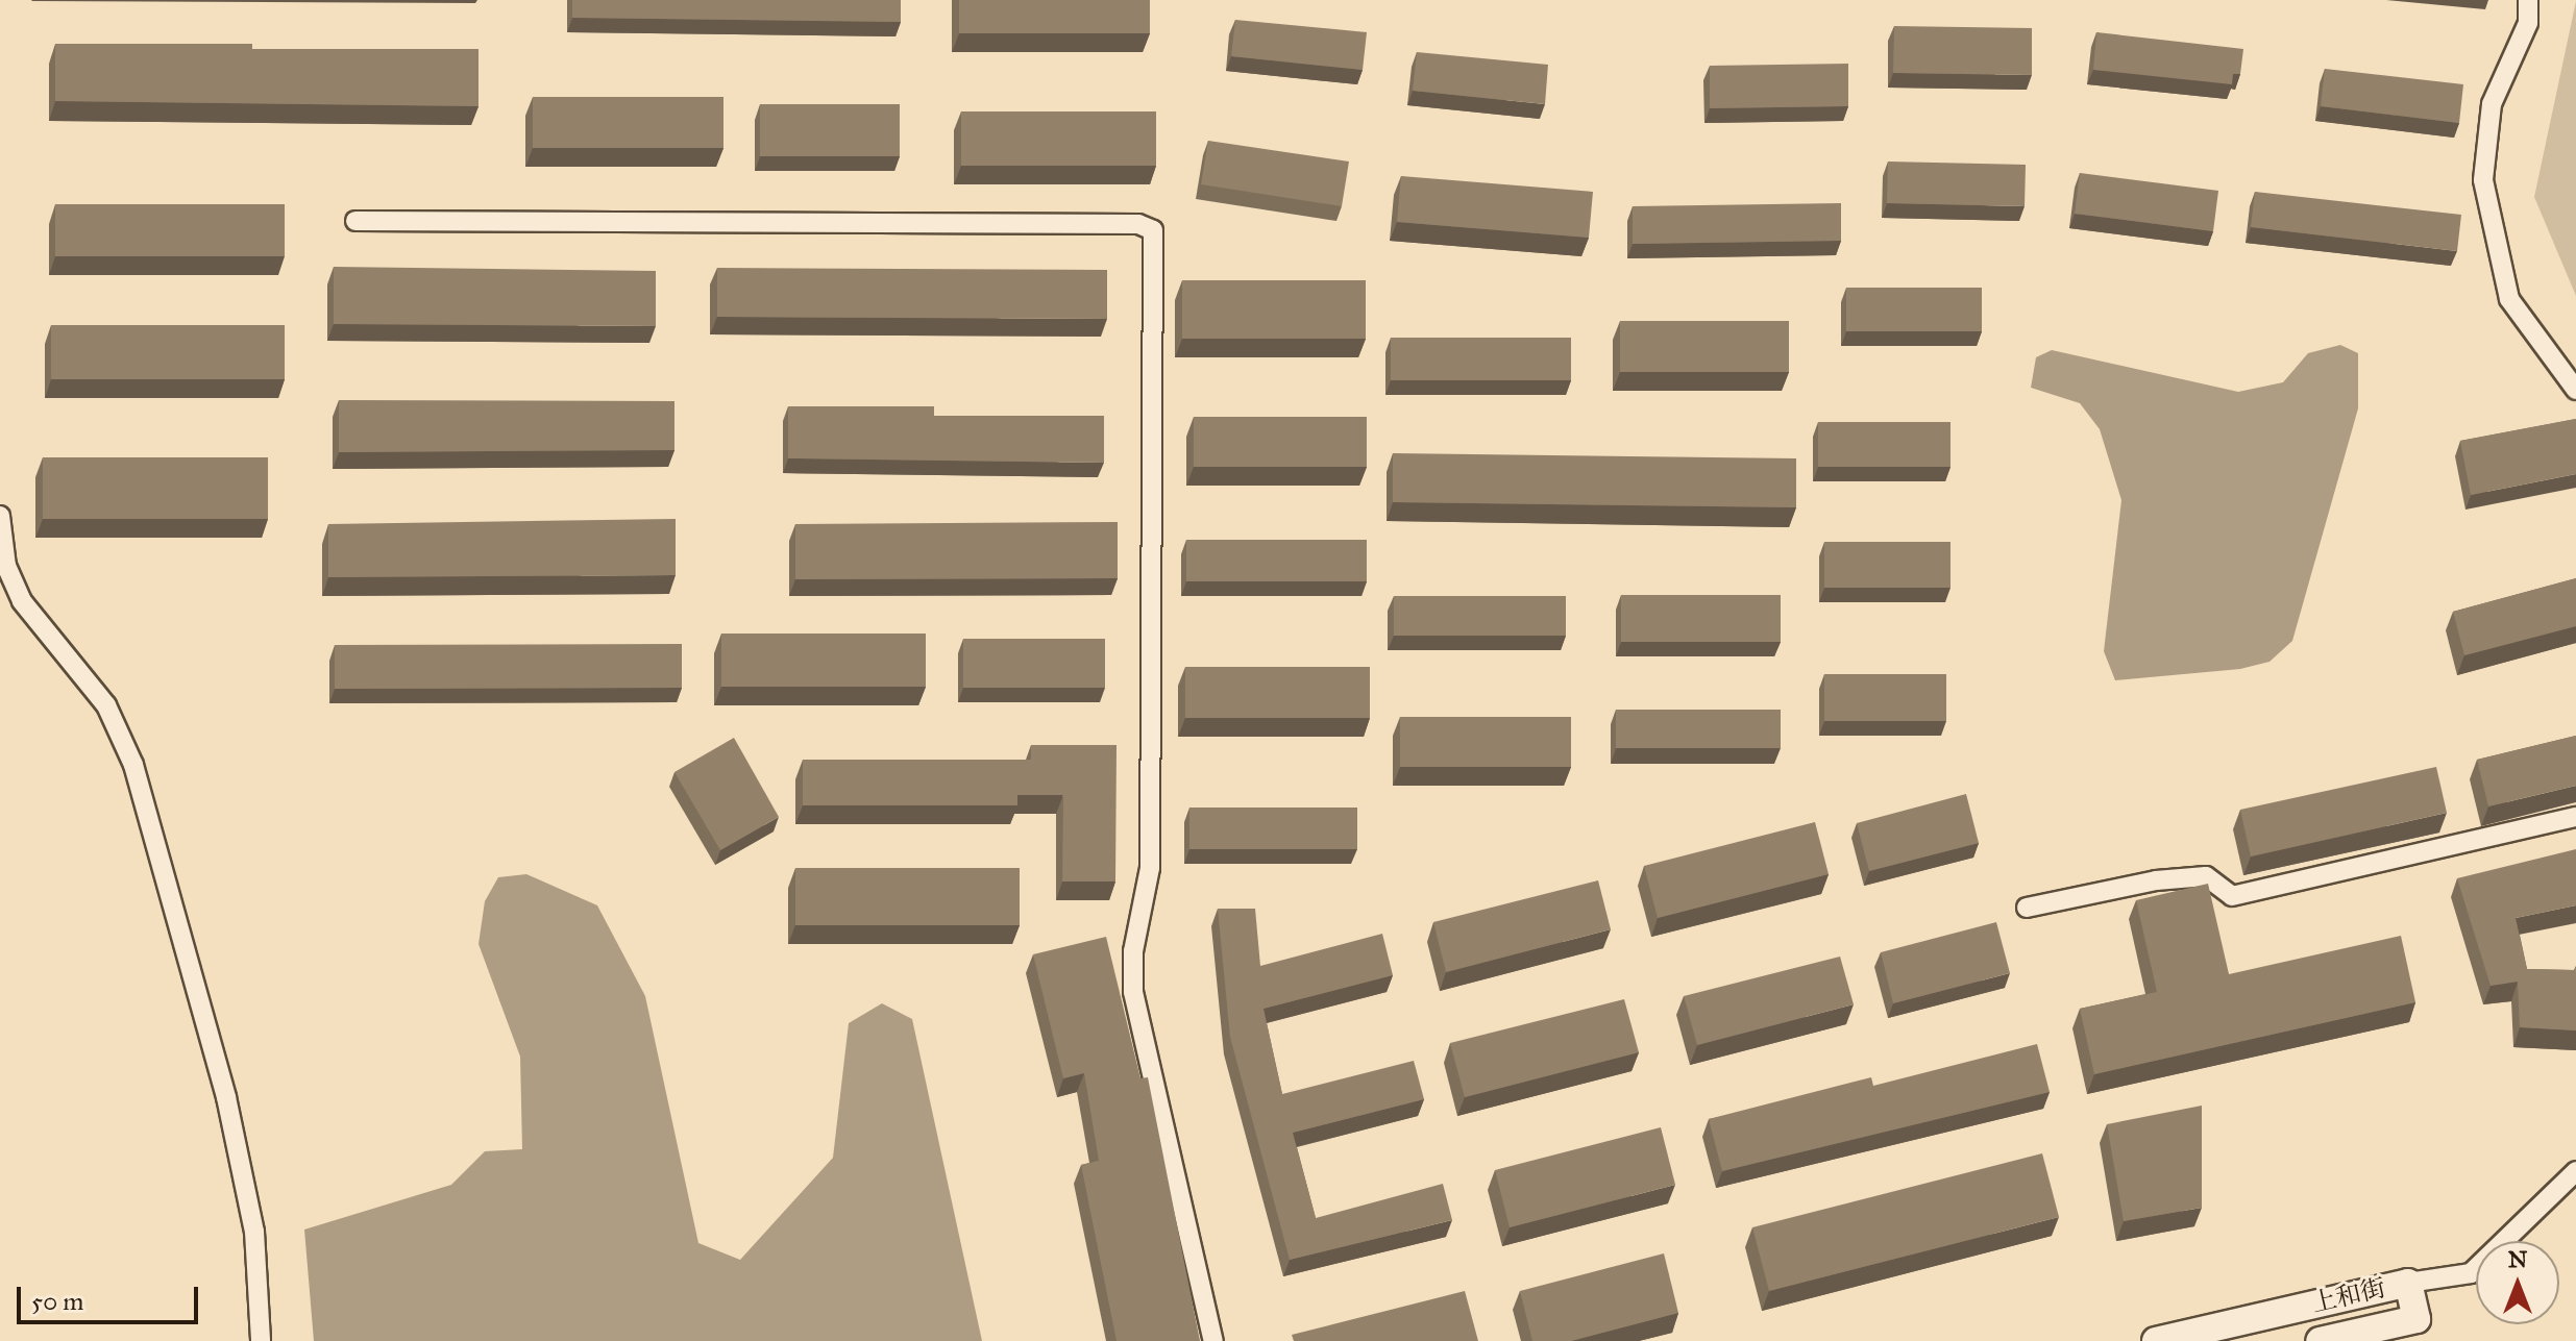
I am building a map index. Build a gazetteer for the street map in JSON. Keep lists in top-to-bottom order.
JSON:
{
  "streets": {
    "street": ["上和街"]
  },
  "scale_bar": "50 m",
  "north": "top"
}
